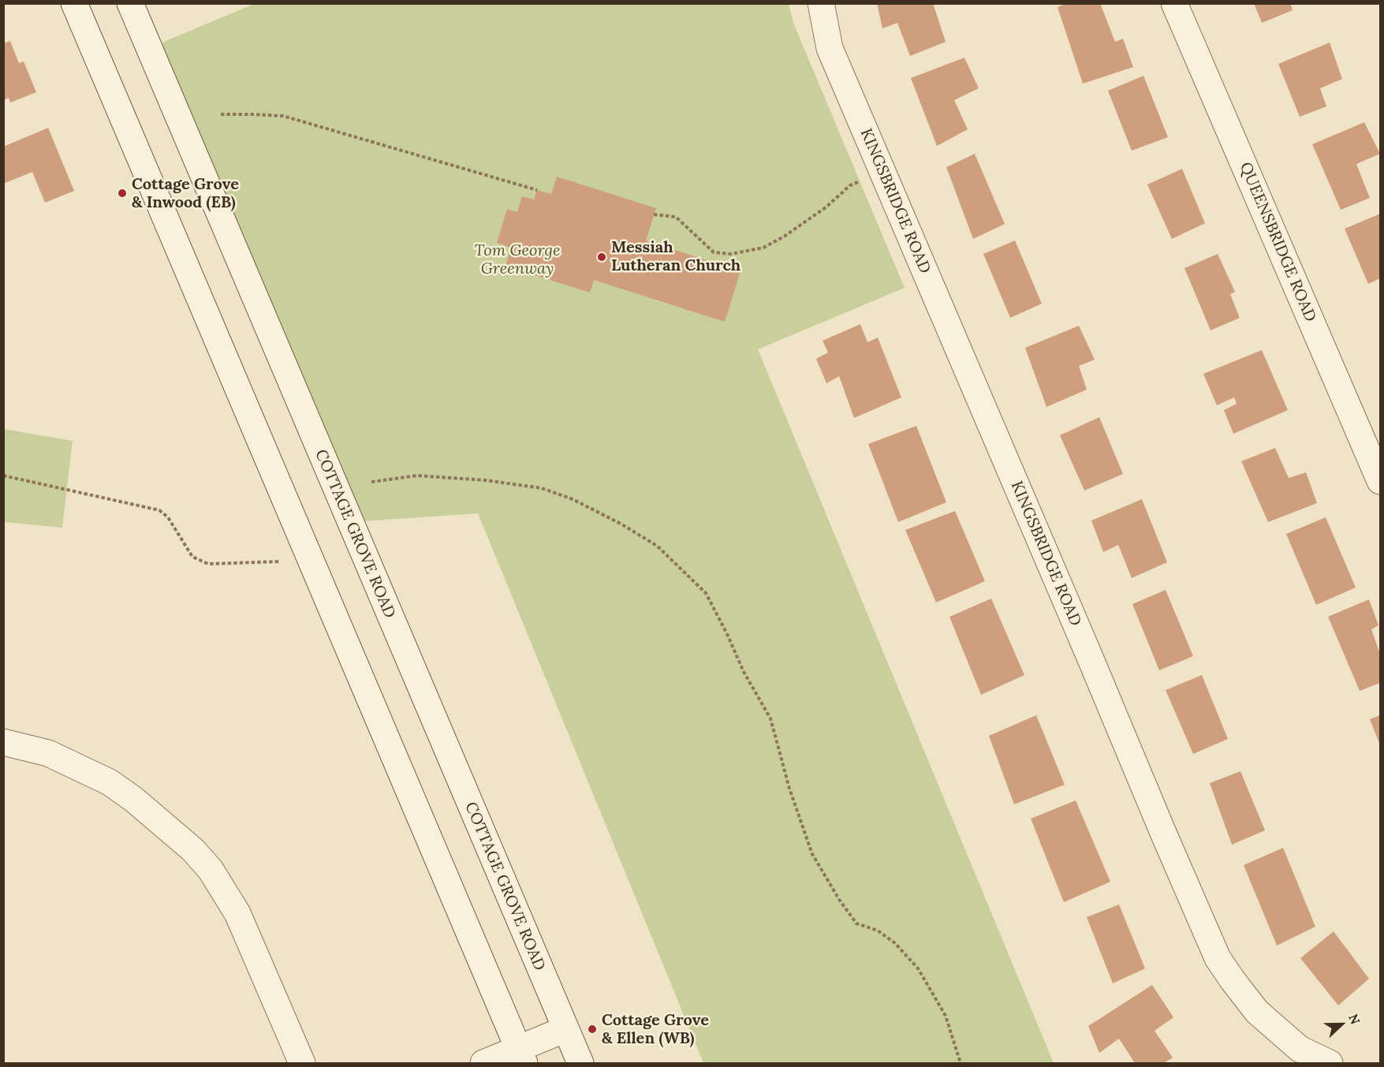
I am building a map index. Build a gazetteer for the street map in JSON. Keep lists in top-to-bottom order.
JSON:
{
  "streets": {
    "main road": ["KINGSBRIDGE ROAD", "QUEENSBRIDGE ROAD", "COTTAGE GROVE ROAD"]
  },
  "parks": ["Tom George Greenway"],
  "places": ["Cottage Grove & Inwood (EB)", "Messiah Lutheran Church", "Cottage Grove & Ellen (WB)"],
  "north": "right"
}
